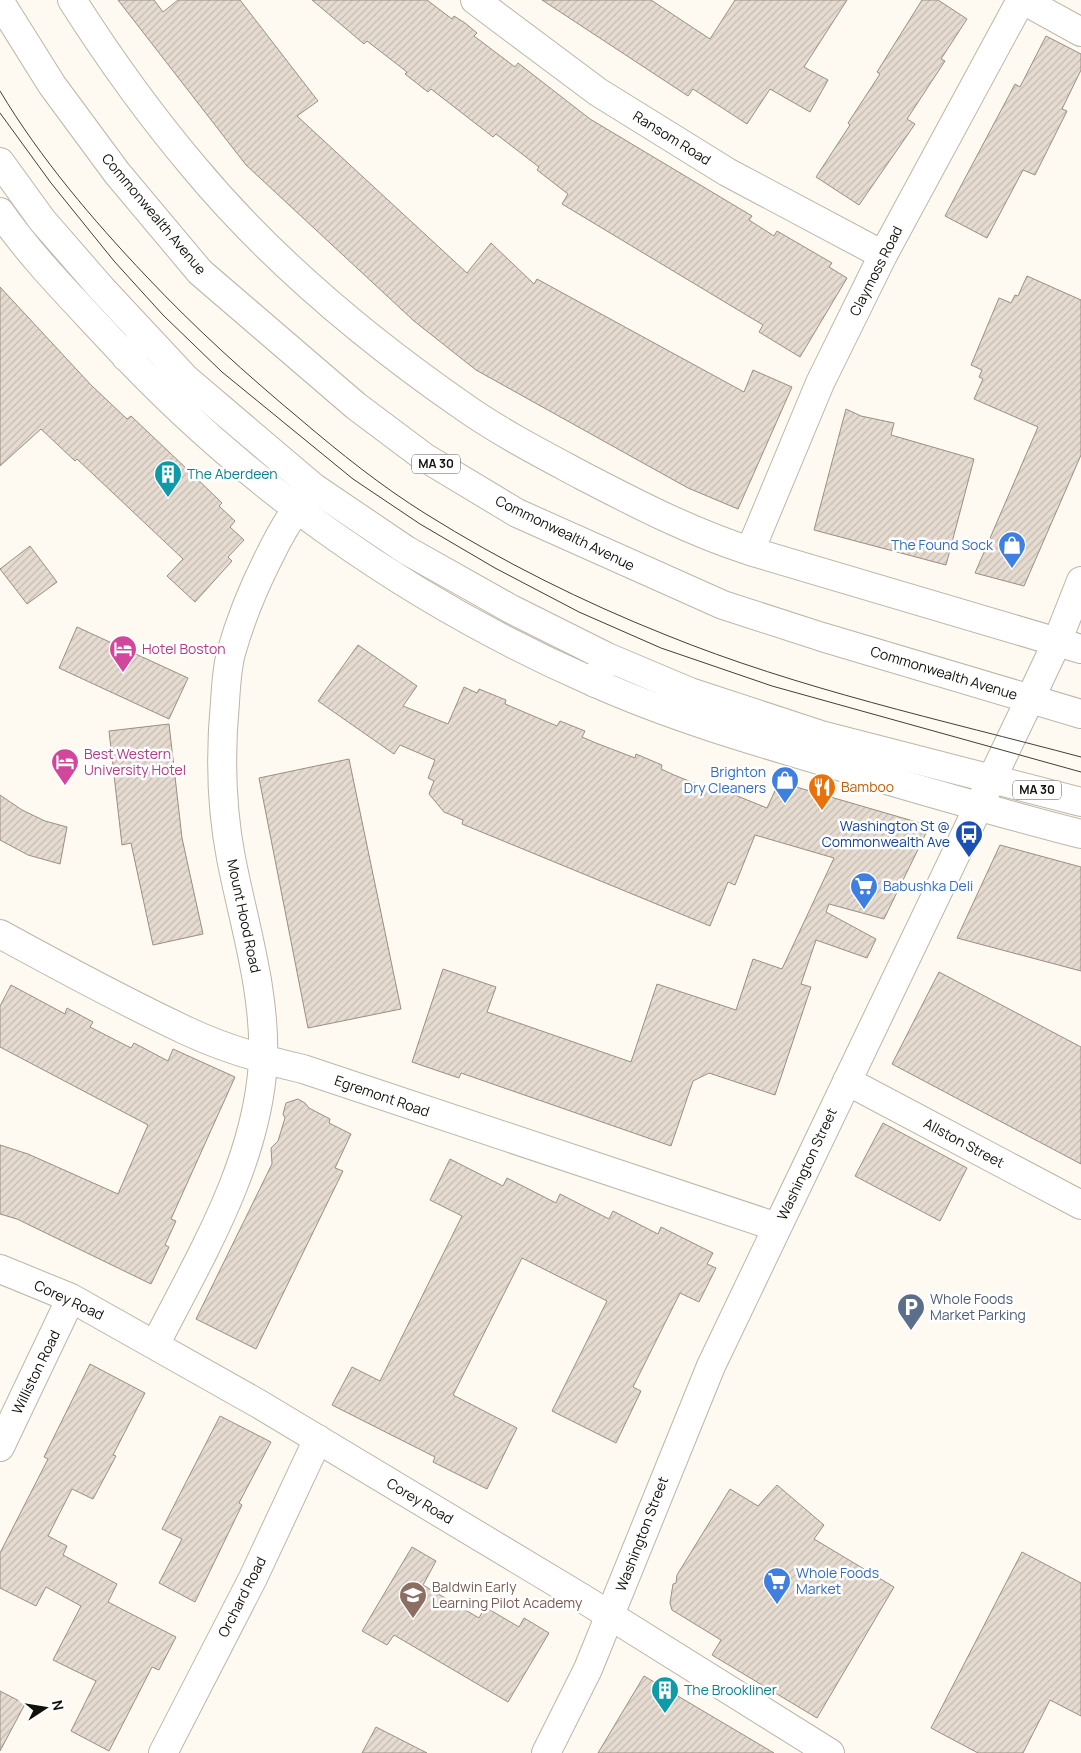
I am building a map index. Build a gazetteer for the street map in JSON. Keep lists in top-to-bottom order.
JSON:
{
  "streets": {
    "street": [
      "Ransom Road",
      "Commonwealth Avenue",
      "Claymoss Road",
      "MA 30",
      "Mount Hood Road",
      "Egremont Road",
      "Allston Street",
      "Washington Street",
      "Corey Road",
      "Williston Road",
      "Orchard Road"
    ]
  },
  "crossings": [
    ["Ransom Road", "Claymoss Road"],
    ["Commonwealth Avenue", "Washington Street"],
    ["MA 30", "Mount Hood Road"],
    ["MA 30", "Washington Street"],
    ["Mount Hood Road", "Egremont Road"],
    ["Mount Hood Road", "Corey Road"],
    ["Egremont Road", "Washington Street"],
    ["Allston Street", "Washington Street"],
    ["Washington Street", "Corey Road"],
    ["Corey Road", "Williston Road"],
    ["Corey Road", "Orchard Road"]
  ],
  "places": {
    "building": ["The Aberdeen", "The Brookliner"],
    "shop": ["The Found Sock", "Brighton Dry Cleaners"],
    "hotel": ["Hotel Boston", "Best Western University Hotel"],
    "restaurant": ["Bamboo"],
    "bus stop": ["Washington St @ Commonwealth Ave"],
    "supermarket": ["Babushka Deli", "Whole Foods Market"],
    "parking": ["Whole Foods Market Parking"],
    "school or university": ["Baldwin Early Learning Pilot Academy"]
  },
  "north": "right"
}
